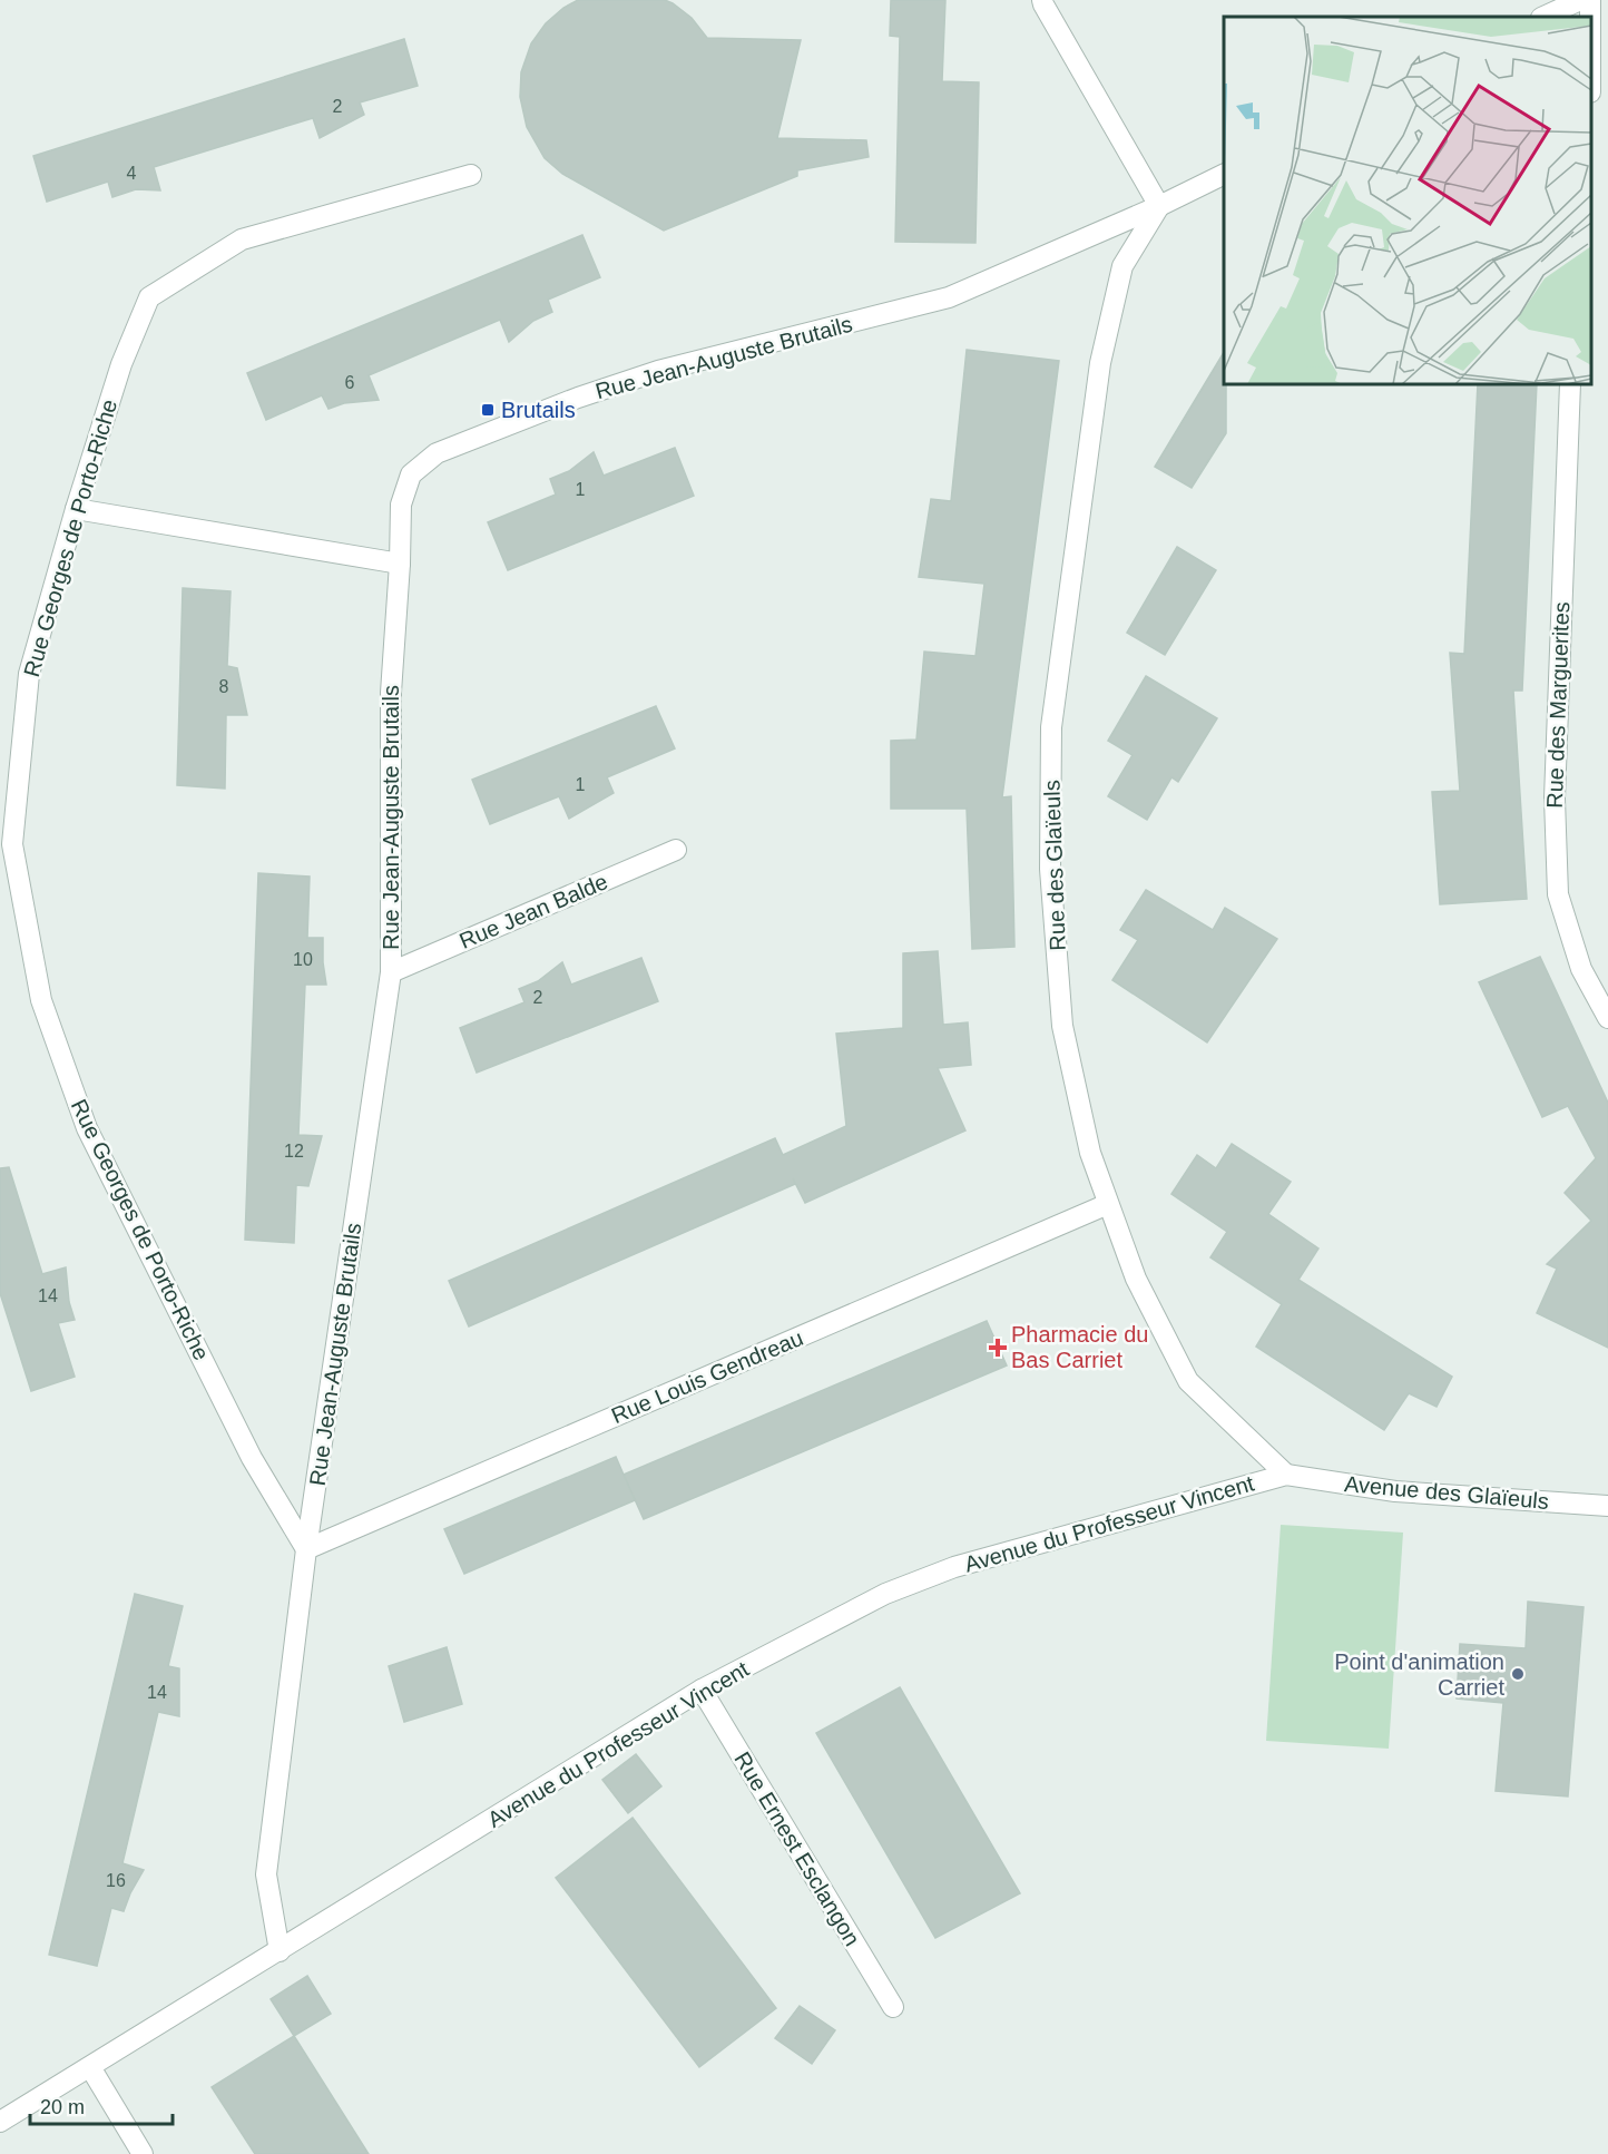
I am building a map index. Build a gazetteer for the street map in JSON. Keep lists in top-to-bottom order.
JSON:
{
  "streets": {
    "street": [
      "Rue Jean-Auguste Brutails",
      "Rue Georges de Porto-Riche",
      "Rue des Marguerites",
      "Rue des Glaïeuls",
      "Rue Jean Balde",
      "Rue Louis Gendreau",
      "Avenue des Glaïeuls",
      "Avenue du Professeur Vincent",
      "Rue Ernest Esclangon"
    ]
  },
  "crossings": [
    ["Rue Jean-Auguste Brutails", "Rue Georges de Porto-Riche"],
    ["Rue Jean-Auguste Brutails", "Rue des Glaïeuls"],
    ["Rue Jean-Auguste Brutails", "Rue Jean Balde"],
    ["Rue Jean-Auguste Brutails", "Rue Louis Gendreau"],
    ["Rue Jean-Auguste Brutails", "Avenue du Professeur Vincent"],
    ["Rue Georges de Porto-Riche", "Rue Louis Gendreau"],
    ["Rue des Glaïeuls", "Rue Louis Gendreau"],
    ["Rue des Glaïeuls", "Avenue des Glaïeuls"],
    ["Rue des Glaïeuls", "Avenue du Professeur Vincent"],
    ["Avenue des Glaïeuls", "Avenue du Professeur Vincent"],
    ["Avenue du Professeur Vincent", "Rue Ernest Esclangon"]
  ],
  "places": {
    "transit": ["Brutails"],
    "health": ["Pharmacie du Bas Carriet"],
    "other": ["Point d'animation Carriet"]
  },
  "house_numbers": [
    "2",
    "4",
    "6",
    "1",
    "8",
    "1",
    "10",
    "2",
    "12",
    "14",
    "14",
    "16"
  ],
  "scale_bar": "20 m"
}
